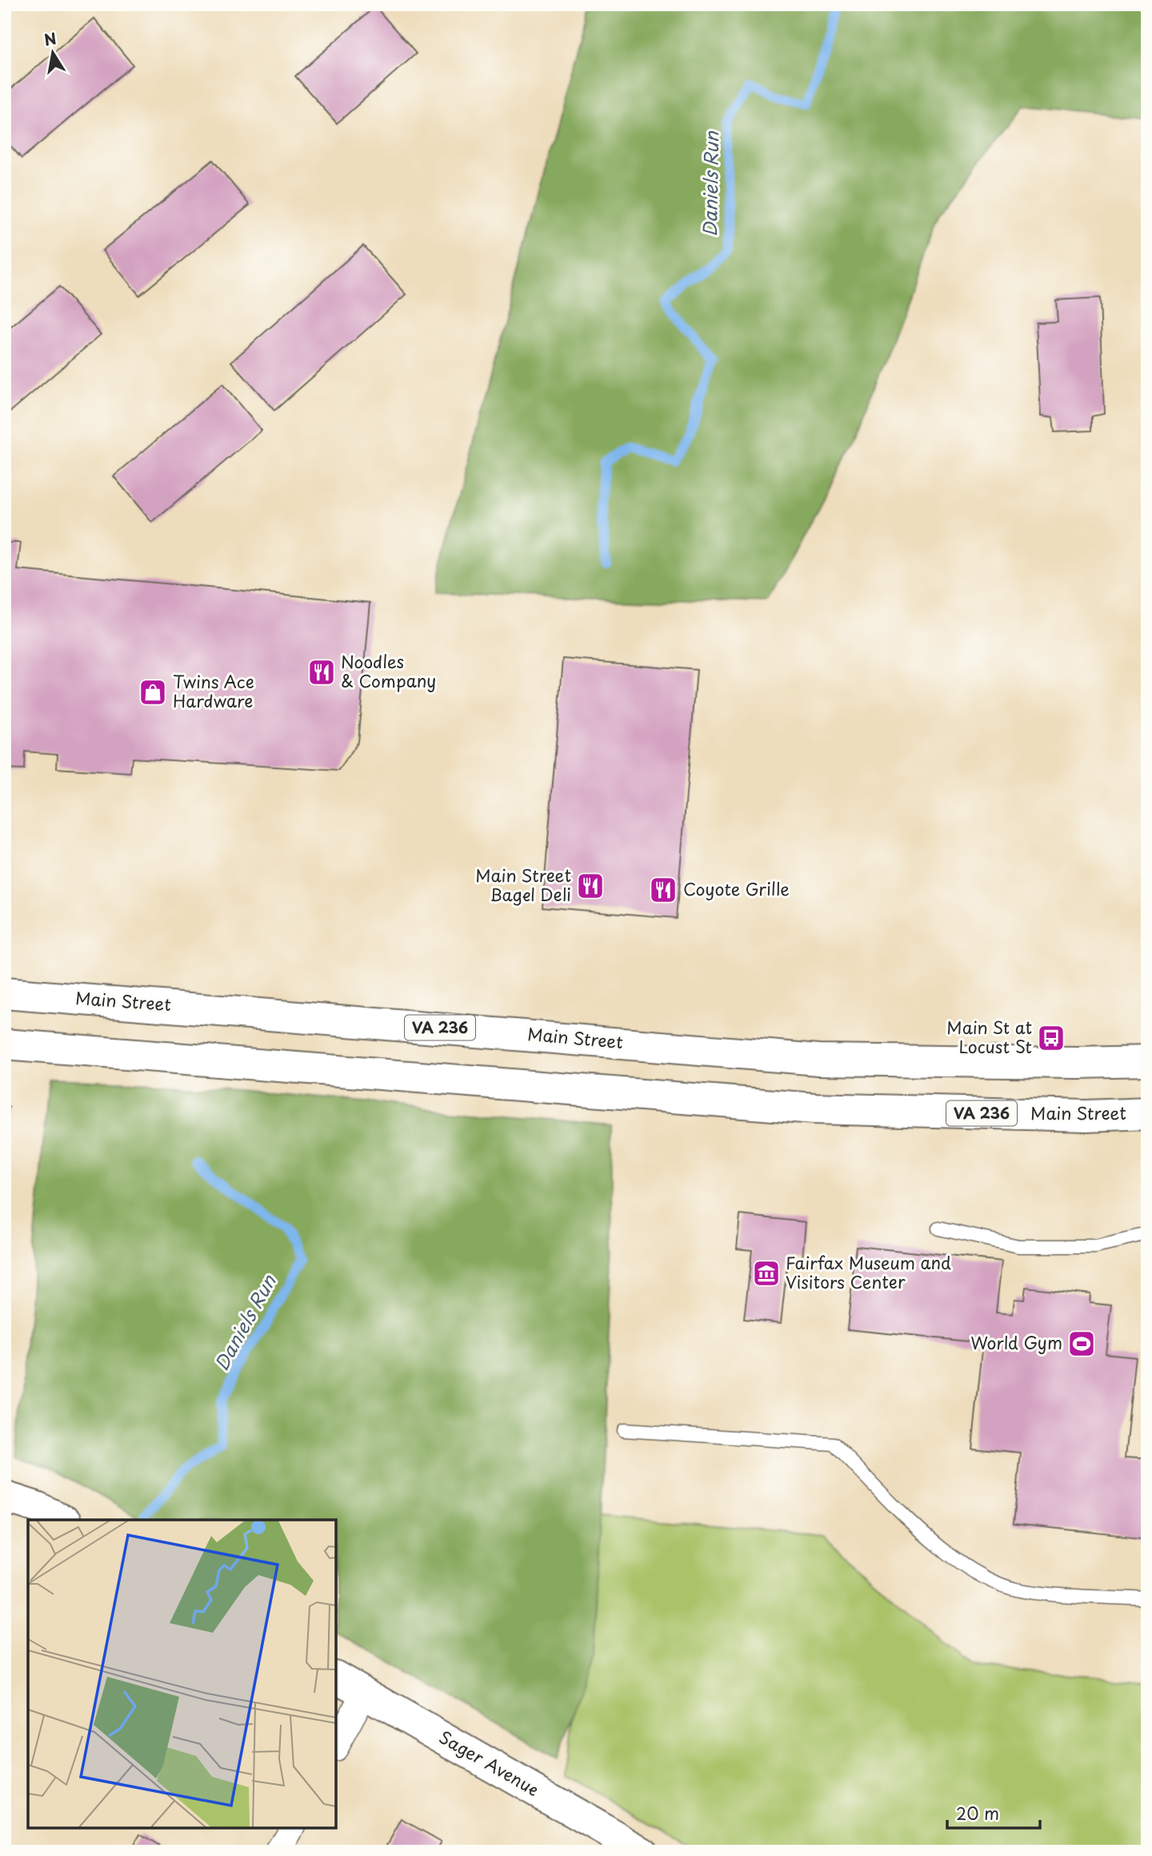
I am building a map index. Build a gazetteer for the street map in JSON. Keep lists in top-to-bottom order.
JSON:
{
  "streets": {
    "main road": ["Main Street", "VA 236", "Sager Avenue"]
  },
  "water": ["Daniels Run"],
  "places": {
    "restaurant": ["Noodles & Company", "Main Street Bagel Deli", "Coyote Grille"],
    "shop": ["Twins Ace Hardware"],
    "bus stop": ["Main St at Locust St"],
    "museum": ["Fairfax Museum and Visitors Center"],
    "sports": ["World Gym"]
  },
  "scale_bar": "20 m",
  "north": "top"
}
